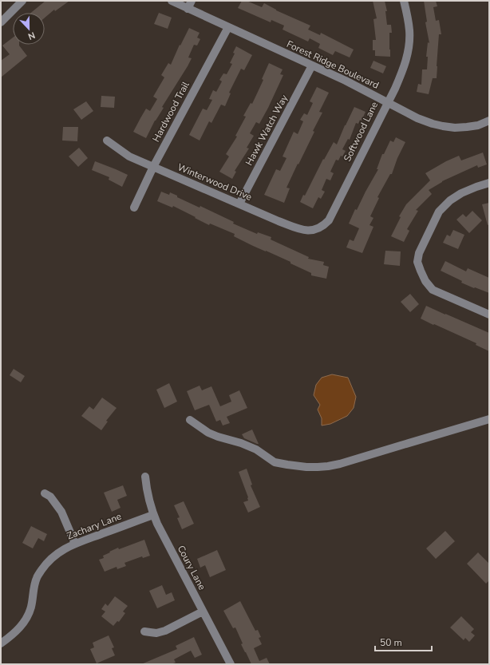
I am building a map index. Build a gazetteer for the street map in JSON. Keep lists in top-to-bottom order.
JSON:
{
  "streets": {
    "street": [
      "Forest Ridge Boulevard",
      "Hardwood Trail",
      "Hawk Watch Way",
      "Softwood Lane",
      "Winterwood Drive",
      "Zachary Lane",
      "Coury Lane"
    ]
  },
  "crossings": [
    ["Forest Ridge Boulevard", "Hardwood Trail"],
    ["Forest Ridge Boulevard", "Hawk Watch Way"],
    ["Forest Ridge Boulevard", "Softwood Lane"],
    ["Hardwood Trail", "Winterwood Drive"],
    ["Hawk Watch Way", "Winterwood Drive"],
    ["Softwood Lane", "Winterwood Drive"],
    ["Zachary Lane", "Coury Lane"]
  ],
  "scale_bar": "50 m",
  "north": "bottom"
}
